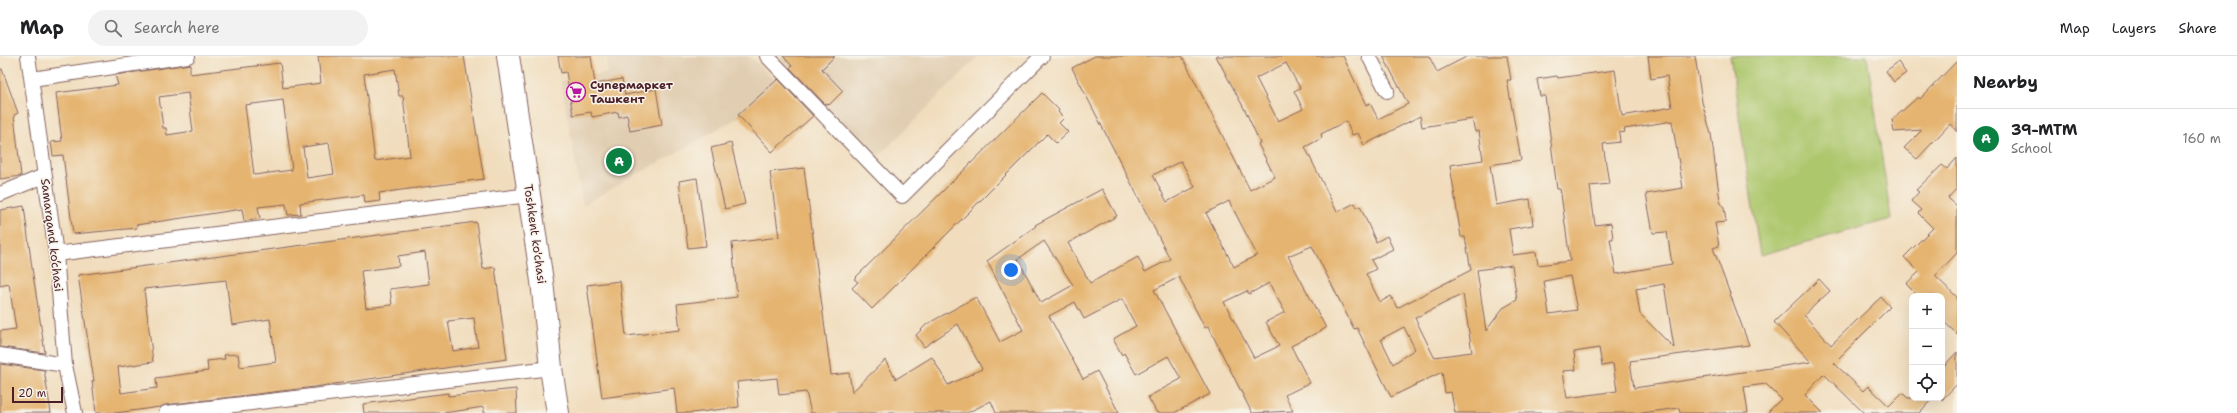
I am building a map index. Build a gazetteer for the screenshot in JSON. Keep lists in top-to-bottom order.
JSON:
{
  "streets": {
    "main road": ["Toshkent ko'chasi"],
    "street": ["Samarqand ko‘chasi"]
  },
  "places": {
    "supermarket": ["Супермаркет Ташкент"]
  },
  "scale_bar": "20 m",
  "page": {
    "header": "Map",
    "search": "Search here",
    "nav": ["Map", "Layers", "Share"],
    "heading": "Nearby",
    "list": [
      {
        "mark": "A",
        "name": "39-MTM",
        "note": "School",
        "value": "160 m"
      }
    ],
    "pins": "A",
    "map_buttons": ["+", "−"],
    "scale": "20 m"
  }
}
